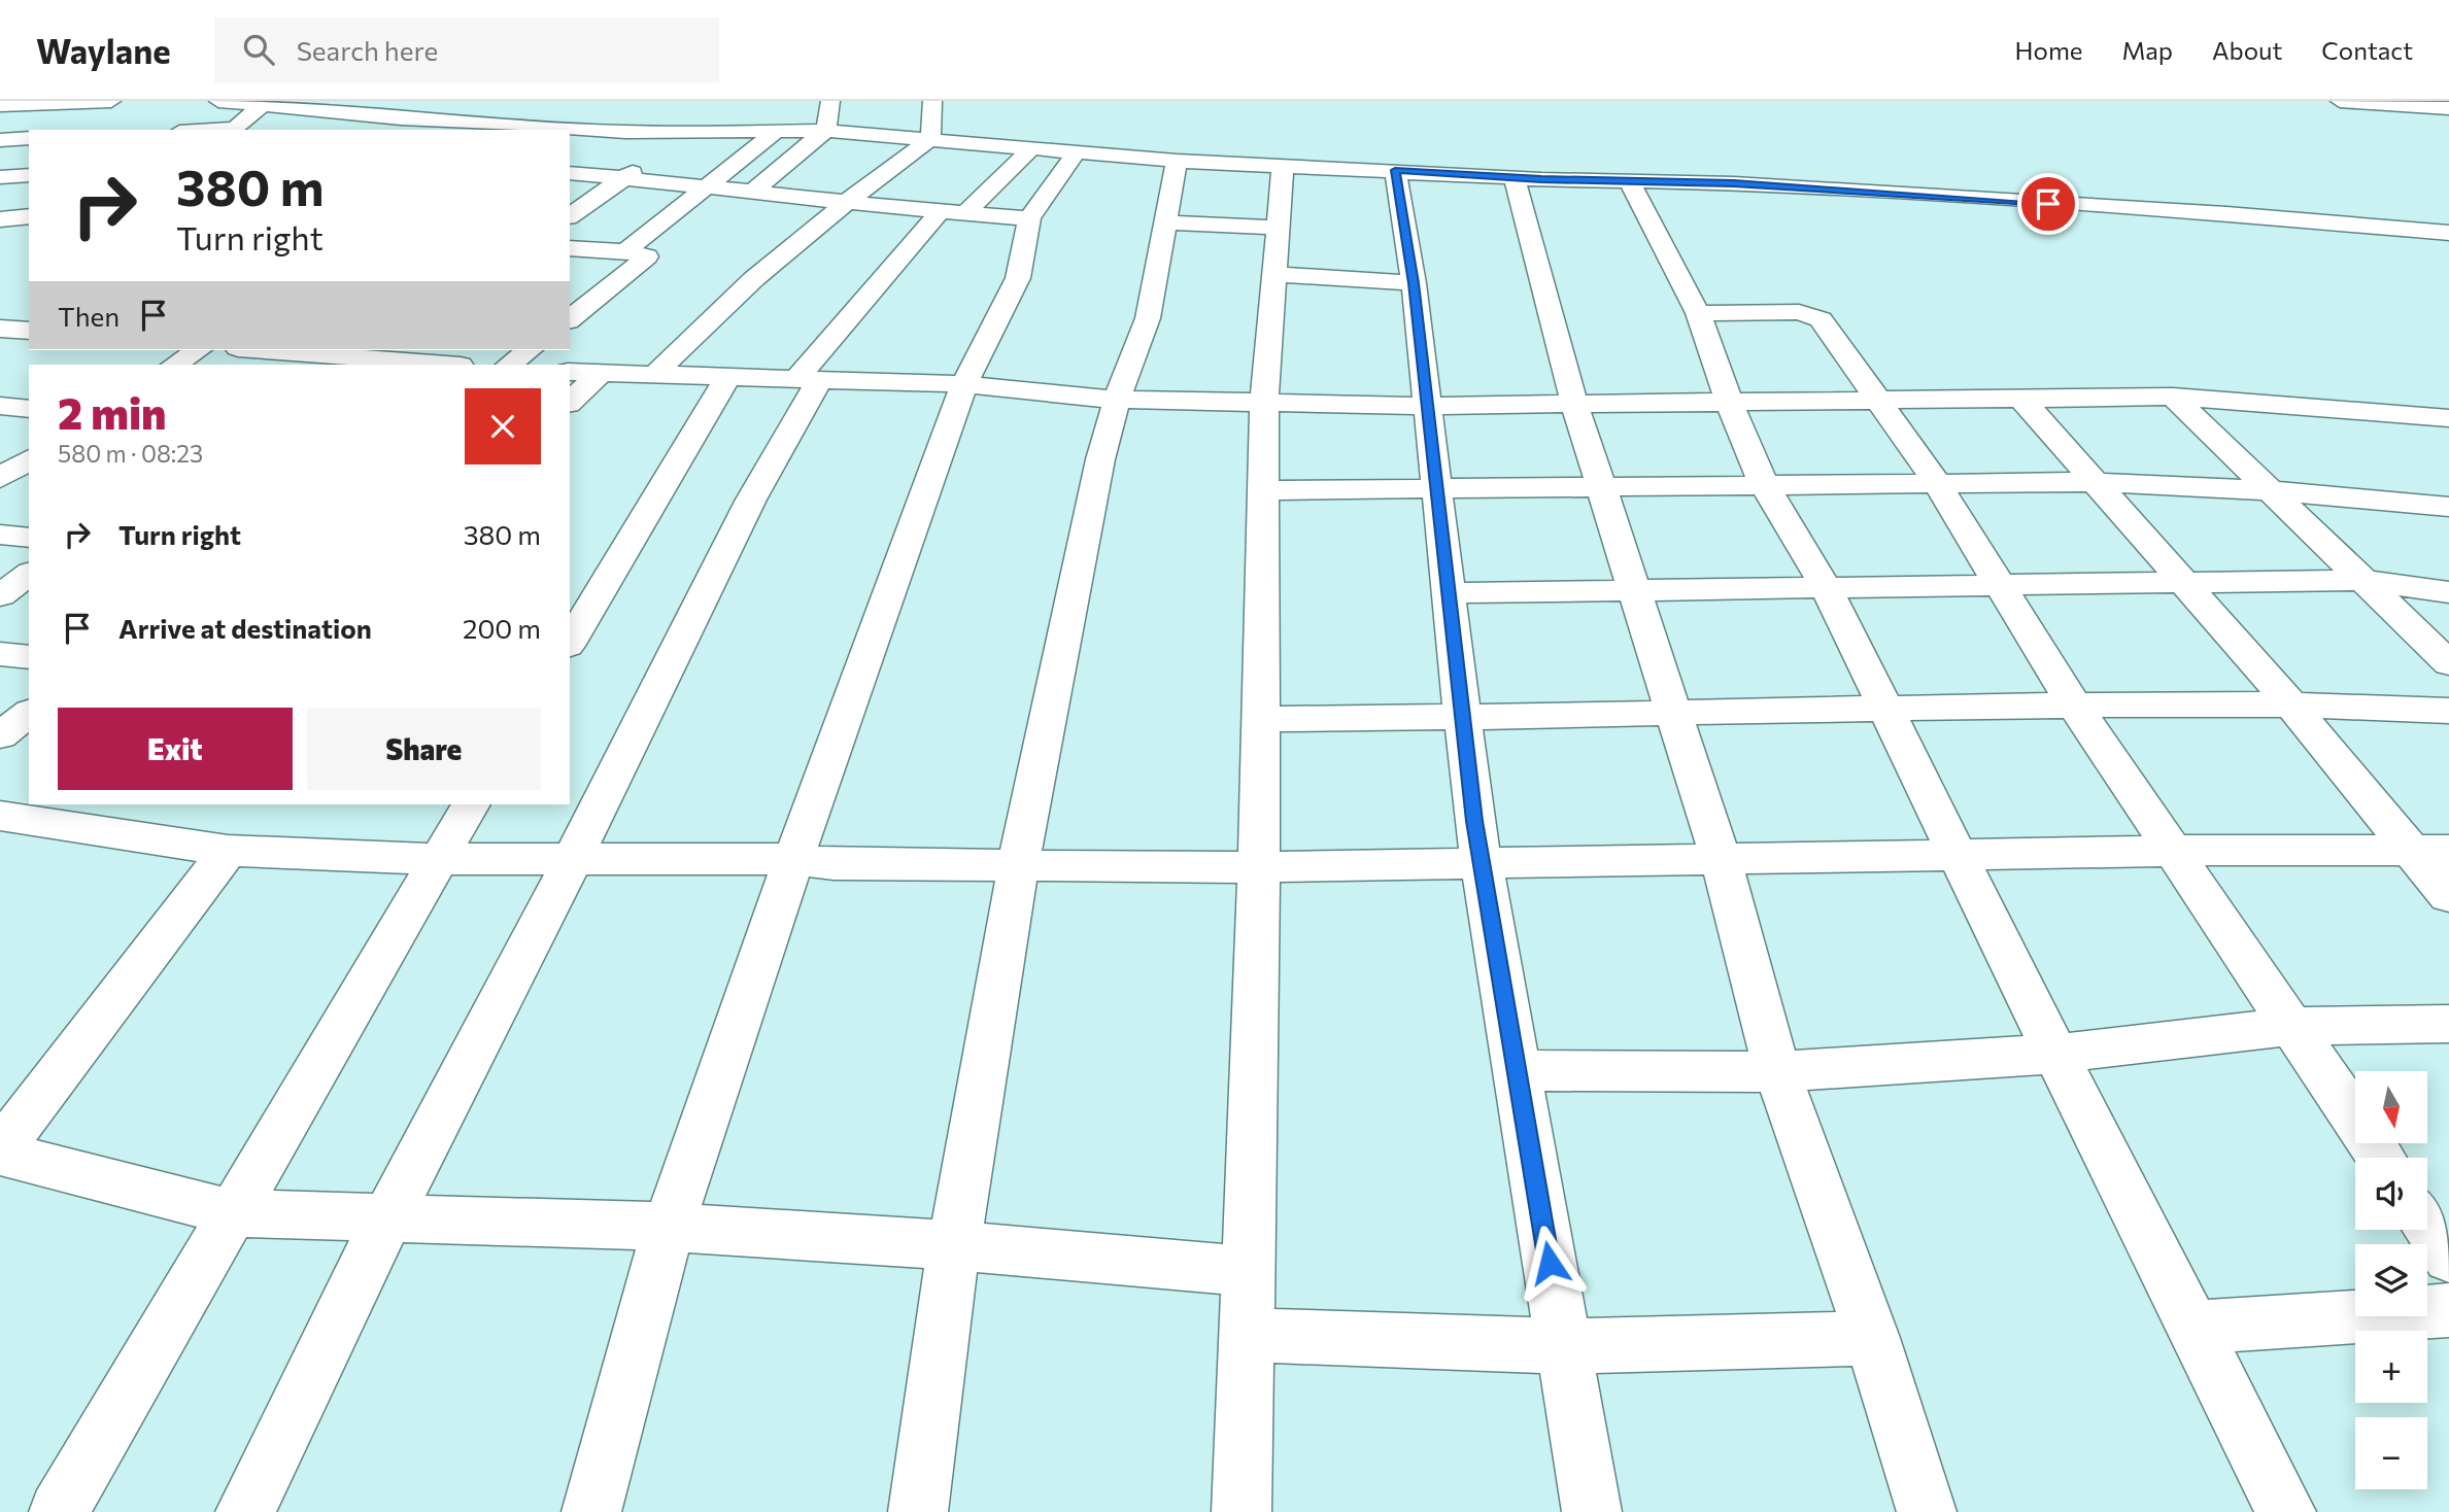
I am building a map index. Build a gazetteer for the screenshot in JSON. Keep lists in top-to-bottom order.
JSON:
{
  "north": "bottom",
  "page": {
    "header": "Waylane",
    "search": "Search here",
    "nav": [
      "Home",
      "Map",
      "About",
      "Contact"
    ],
    "turn": ["380 m", "Turn right"],
    "then": "Then",
    "heading": ["2 min", "580 m · 08:23"],
    "list": [
      {
        "name": "Turn right",
        "value": "380 m"
      },
      {
        "name": "Arrive at destination",
        "value": "200 m"
      }
    ],
    "buttons": ["Exit", "Share"],
    "map_buttons": ["+", "−"]
  }
}
